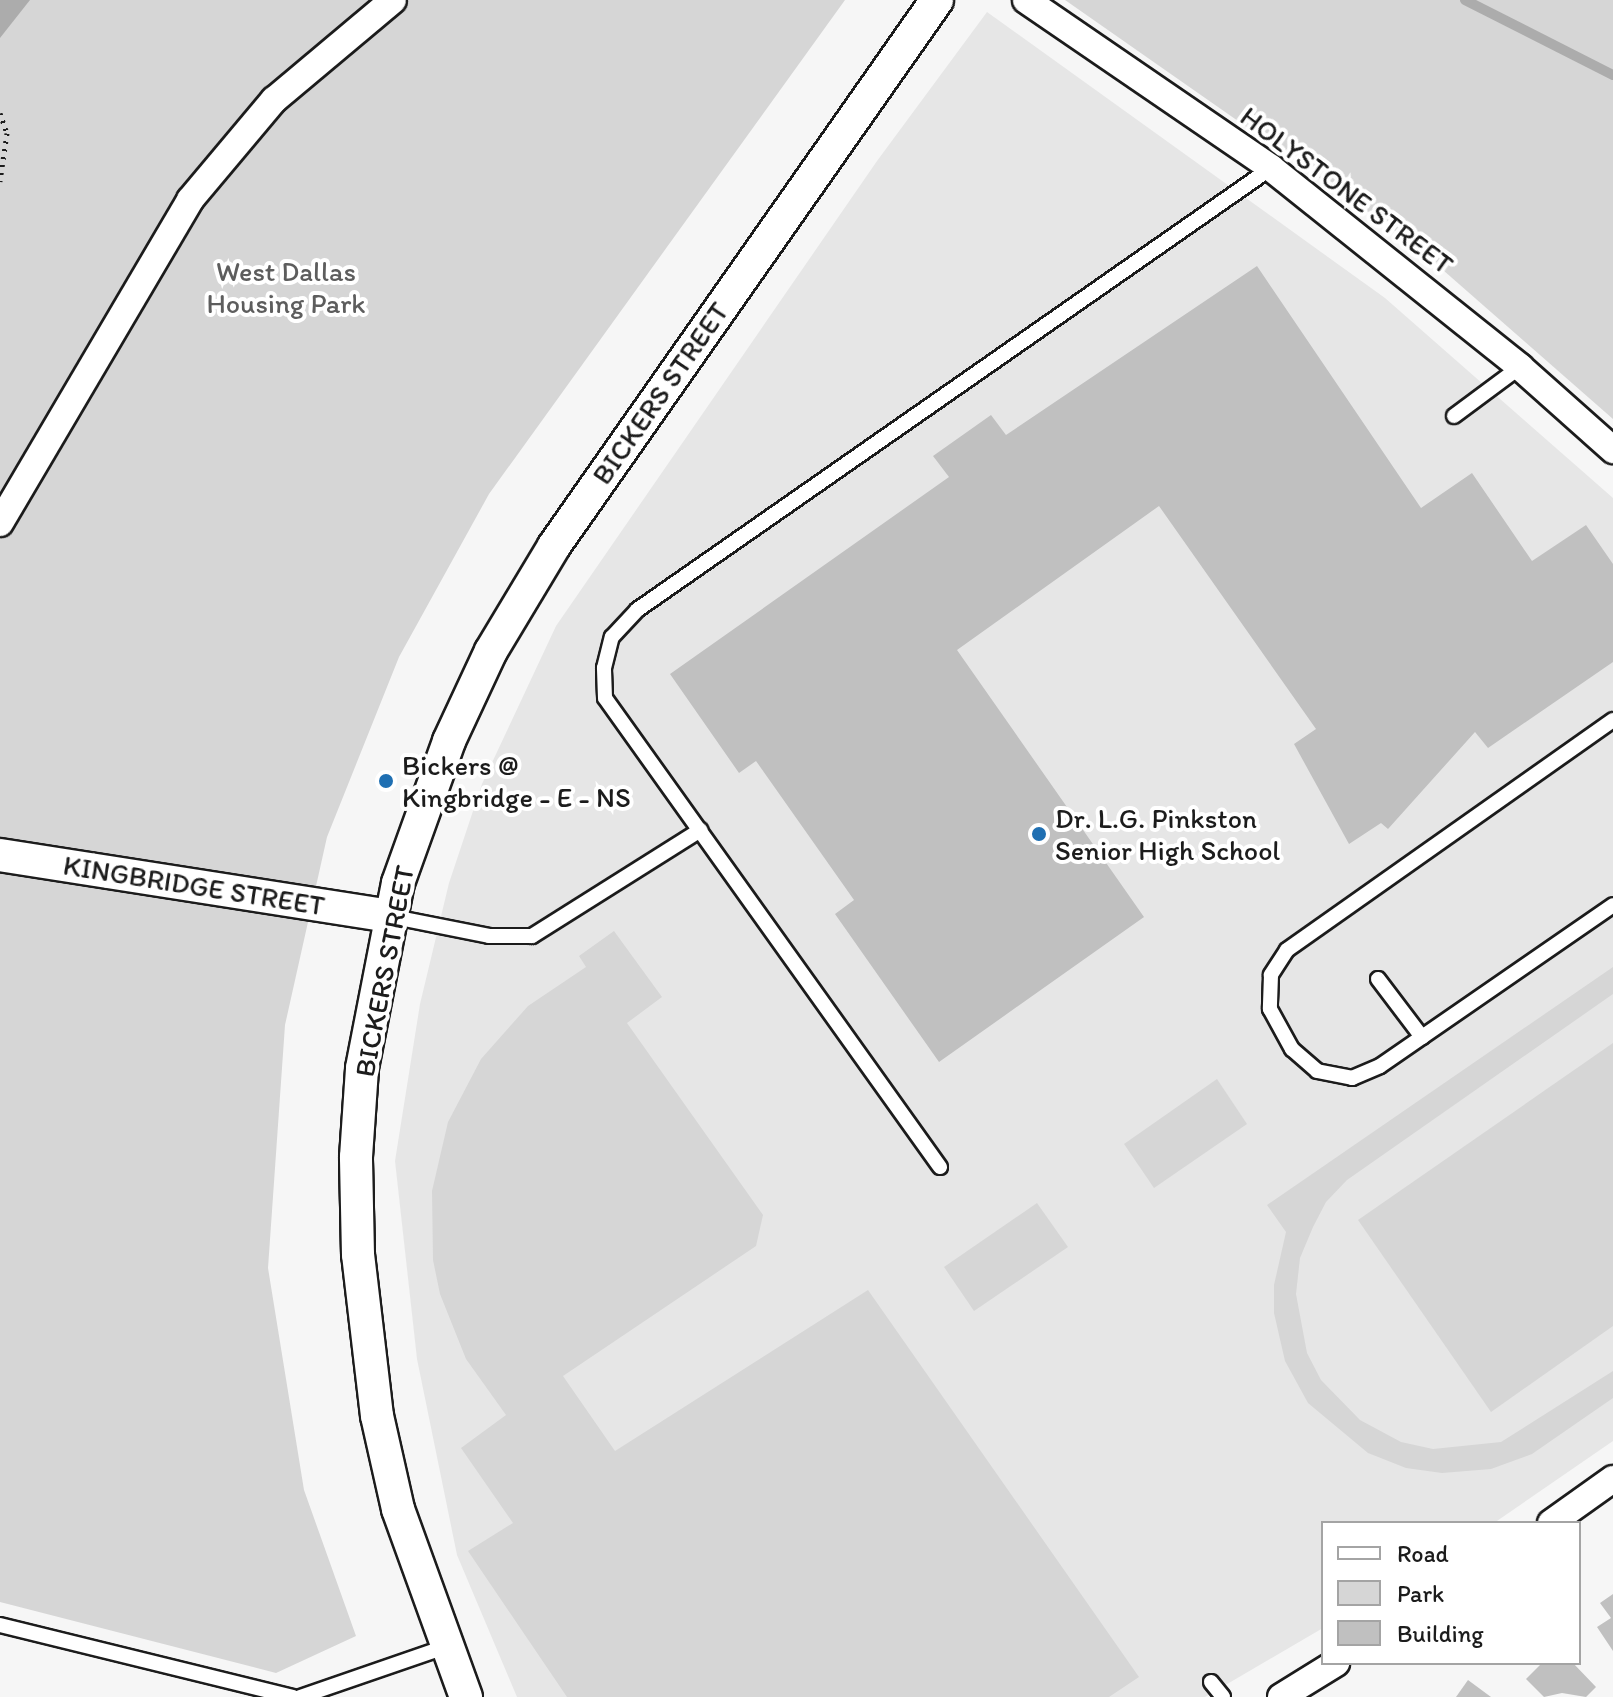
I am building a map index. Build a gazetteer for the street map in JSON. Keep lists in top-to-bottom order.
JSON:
{
  "streets": {
    "street": ["HOLYSTONE STREET", "BICKERS STREET", "KINGBRIDGE STREET"]
  },
  "crossings": [
    ["BICKERS STREET", "KINGBRIDGE STREET"]
  ],
  "parks": ["West Dallas Housing Park"],
  "places": ["Bickers @ Kingbridge - E - NS", "Dr. L.G. Pinkston Senior High School"],
  "legend": ["Road", "Park", "Building"]
}
